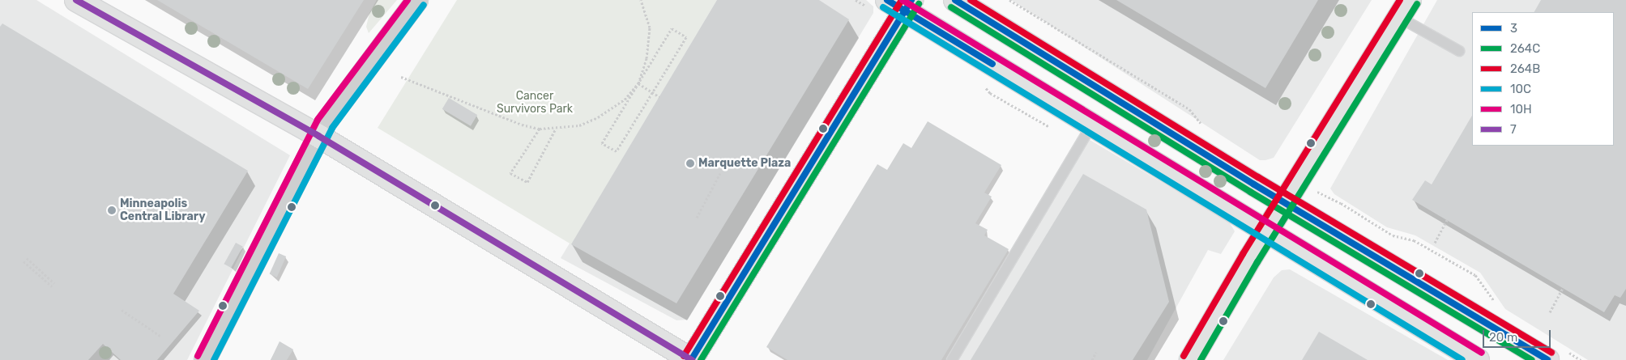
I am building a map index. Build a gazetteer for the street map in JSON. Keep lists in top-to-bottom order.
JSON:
{
  "parks": ["Cancer Survivors Park"],
  "places": ["Marquette Plaza", "Minneapolis Central Library"],
  "lines": [
    "transit line 3",
    "transit line 264B",
    "transit line 10H",
    "transit line 7",
    "transit line 264C",
    "transit line 10C"
  ],
  "legend": [
    "3",
    "264C",
    "264B",
    "10C",
    "10H",
    "7"
  ],
  "scale_bar": "20 m"
}
